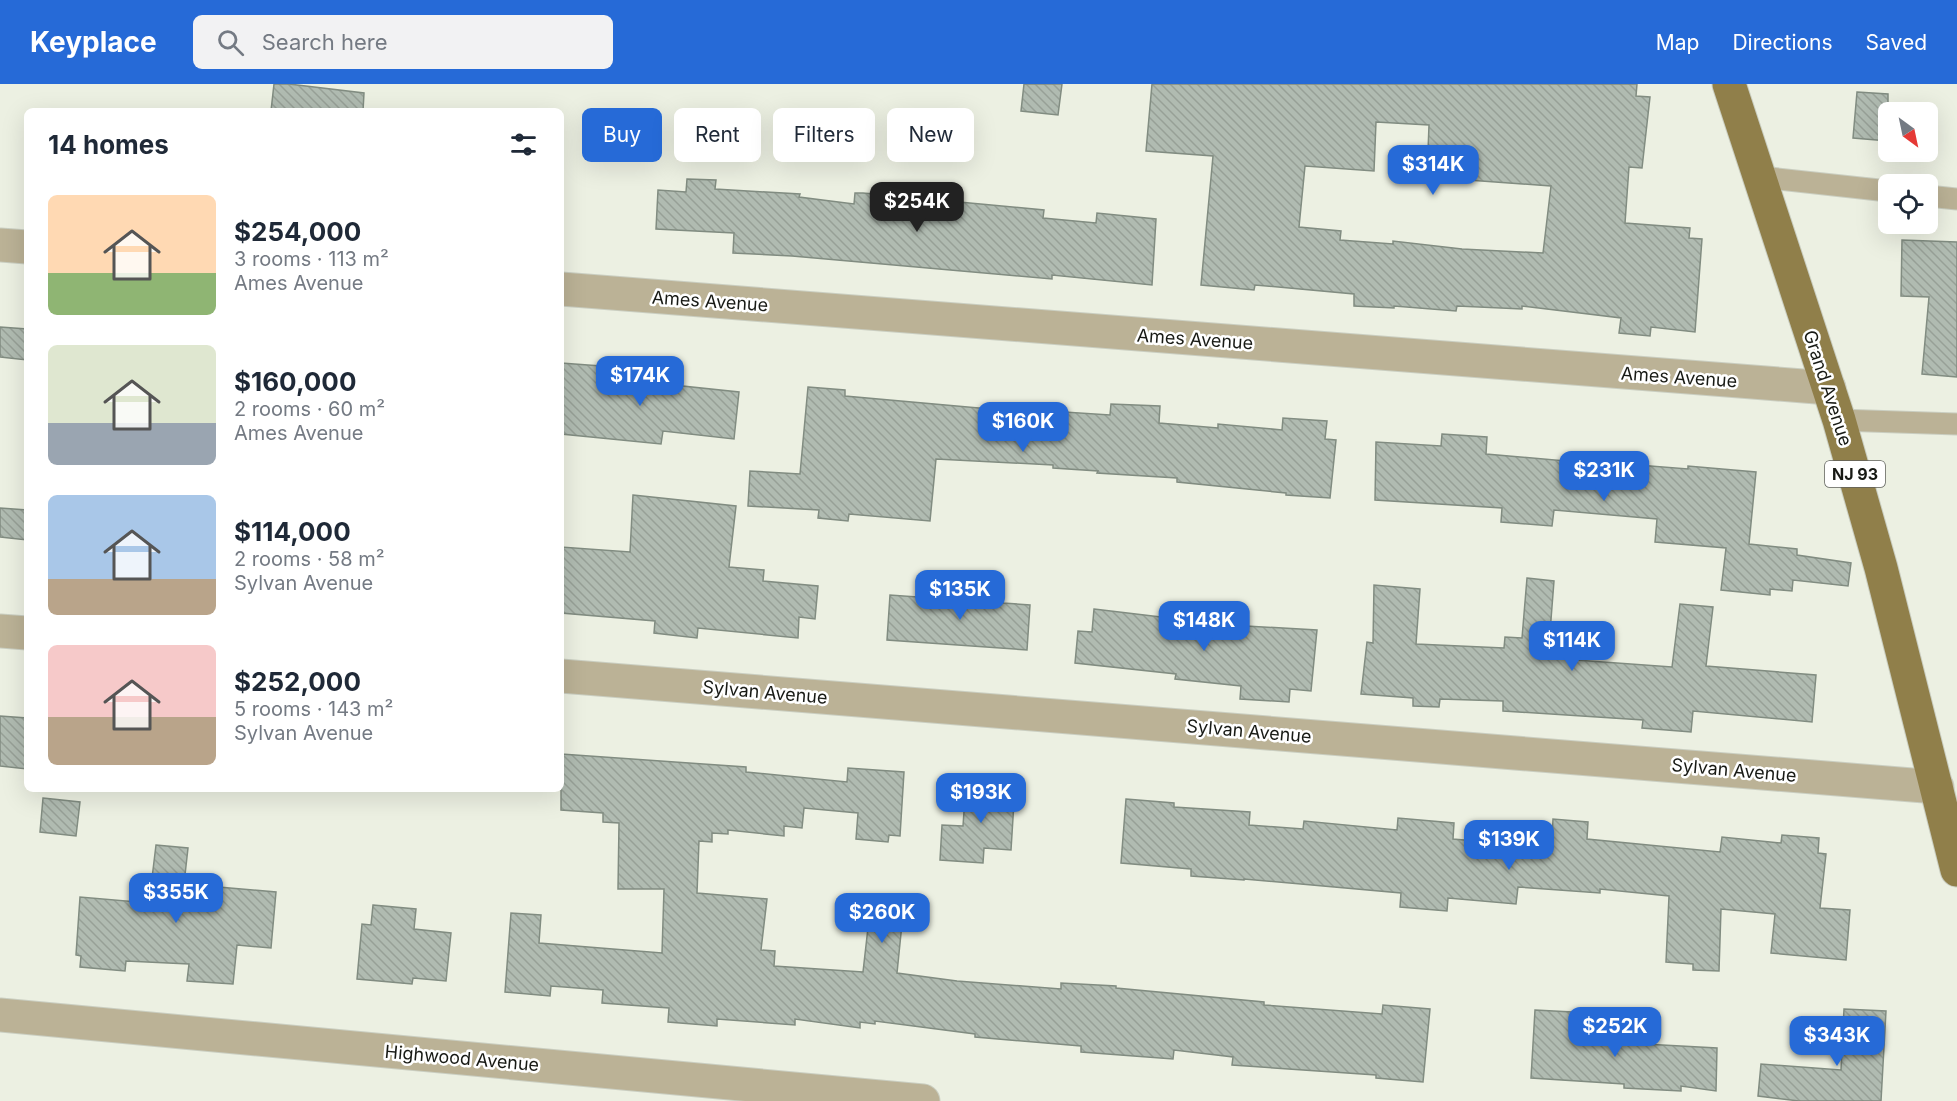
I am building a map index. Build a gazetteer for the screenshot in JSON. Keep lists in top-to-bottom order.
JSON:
{
  "streets": {
    "main road": ["Grand Avenue", "NJ 93"],
    "street": ["Ames Avenue", "Sylvan Avenue", "Highwood Avenue"]
  },
  "crossings": [
    ["Ames Avenue", "Grand Avenue"],
    ["Grand Avenue", "Sylvan Avenue"]
  ],
  "north": "bottom right",
  "page": {
    "header": "Keyplace",
    "search": "Search here",
    "nav": ["Map", "Directions", "Saved"],
    "chip": [
      "Buy",
      "Rent",
      "Filters",
      "New"
    ],
    "heading": "14 homes",
    "price": [
      "$314K",
      "$254K",
      "$174K",
      "$160K",
      "$231K",
      "$135K",
      "$148K",
      "$114K",
      "$193K",
      "$139K",
      "$355K",
      "$260K",
      "$252K",
      "$343K"
    ],
    "list": [
      {
        "name": "$254,000",
        "note": "3 rooms · 113 m² · Ames Avenue"
      },
      {
        "name": "$160,000",
        "note": "2 rooms · 60 m² · Ames Avenue"
      },
      {
        "name": "$114,000",
        "note": "2 rooms · 58 m² · Sylvan Avenue"
      },
      {
        "name": "$252,000",
        "note": "5 rooms · 143 m² · Sylvan Avenue"
      }
    ]
  }
}
